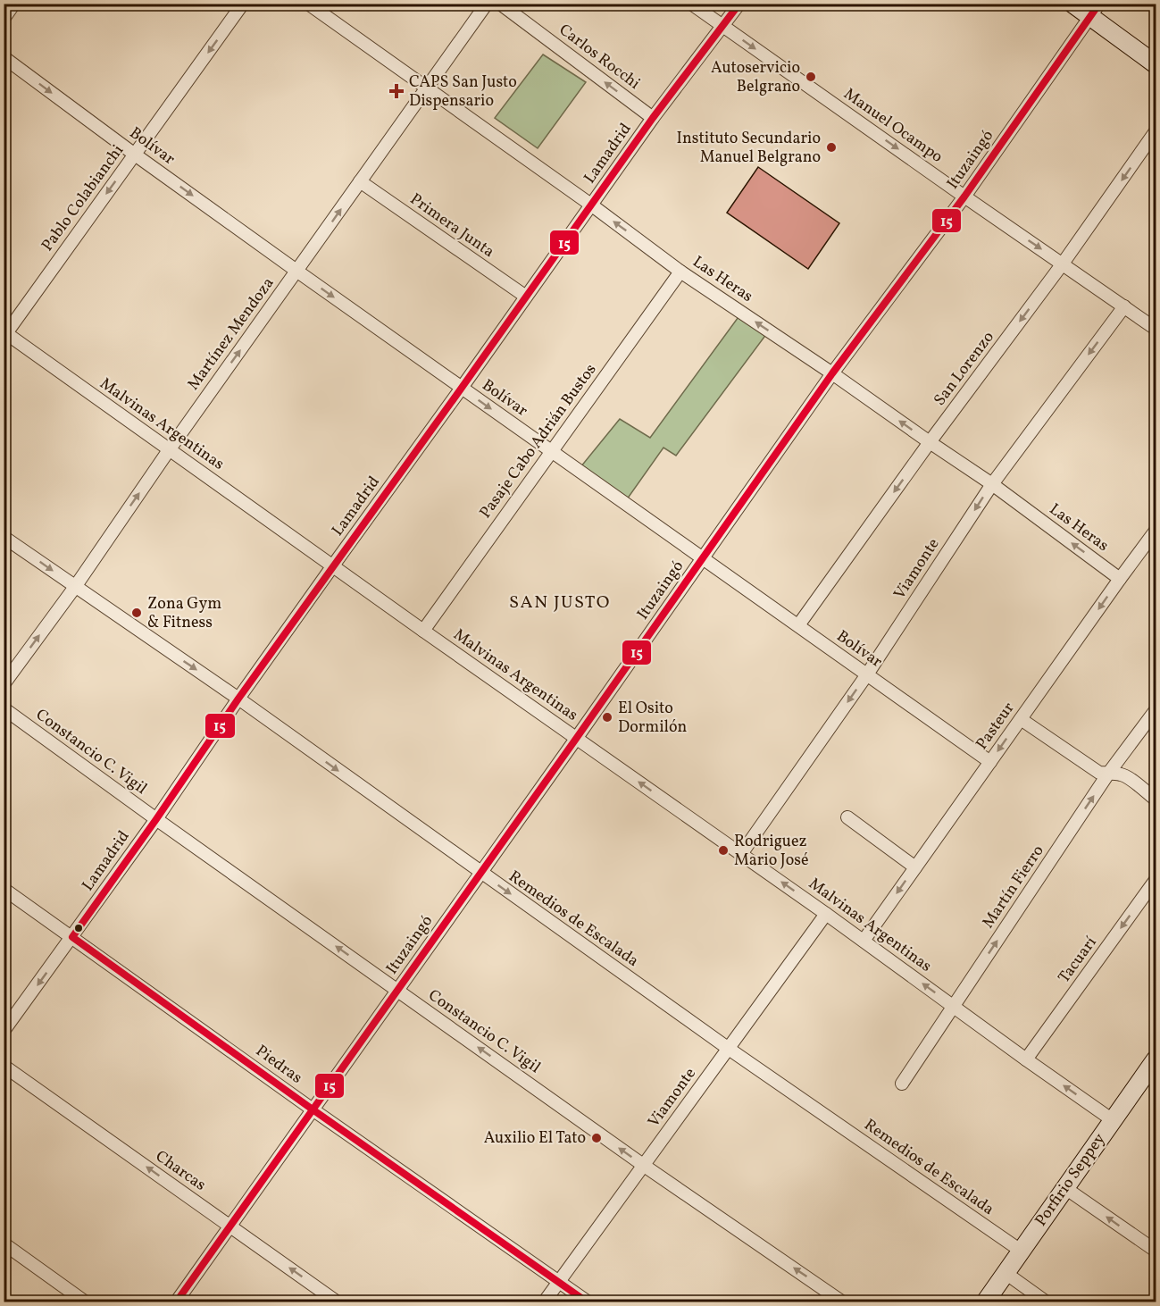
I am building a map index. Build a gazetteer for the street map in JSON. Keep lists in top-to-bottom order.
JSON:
{
  "streets": {
    "main road": ["Porfirio Seppey"],
    "street": [
      "Carlos Rocchi",
      "Manuel Ocampo",
      "Bolívar",
      "Lamadrid",
      "Ituzaingó",
      "Pablo Colabianchi",
      "Primera Junta",
      "Las Heras",
      "Martínez Mendoza",
      "San Lorenzo",
      "Malvinas Argentinas",
      "Pasaje Cabo Adrián Bustos",
      "Viamonte",
      "Pasteur",
      "Constancio C. Vigil",
      "Martín Fierro",
      "Remedios de Escalada",
      "Tacuarí",
      "Piedras",
      "Charcas"
    ]
  },
  "crossings": [
    ["Carlos Rocchi", "Lamadrid"],
    ["Manuel Ocampo", "Lamadrid"],
    ["Manuel Ocampo", "Ituzaingó"],
    ["Manuel Ocampo", "San Lorenzo"],
    ["Manuel Ocampo", "Viamonte"],
    ["Bolívar", "Lamadrid"],
    ["Bolívar", "Ituzaingó"],
    ["Bolívar", "Pablo Colabianchi"],
    ["Bolívar", "Martínez Mendoza"],
    ["Bolívar", "San Lorenzo"],
    ["Bolívar", "Pasaje Cabo Adrián Bustos"],
    ["Bolívar", "Viamonte"],
    ["Bolívar", "Pasteur"],
    ["Lamadrid", "Primera Junta"],
    ["Lamadrid", "Las Heras"],
    ["Lamadrid", "Malvinas Argentinas"],
    ["Lamadrid", "Constancio C. Vigil"],
    ["Lamadrid", "Remedios de Escalada"],
    ["Lamadrid", "Piedras"],
    ["Ituzaingó", "Las Heras"],
    ["Ituzaingó", "Malvinas Argentinas"],
    ["Ituzaingó", "Constancio C. Vigil"],
    ["Ituzaingó", "Remedios de Escalada"],
    ["Ituzaingó", "Piedras"],
    ["Ituzaingó", "Charcas"],
    ["Pablo Colabianchi", "Malvinas Argentinas"],
    ["Primera Junta", "Martínez Mendoza"],
    ["Las Heras", "Martínez Mendoza"],
    ["Las Heras", "San Lorenzo"],
    ["Las Heras", "Pasaje Cabo Adrián Bustos"],
    ["Las Heras", "Viamonte"],
    ["Las Heras", "Pasteur"],
    ["Martínez Mendoza", "Malvinas Argentinas"],
    ["Martínez Mendoza", "Remedios de Escalada"],
    ["Malvinas Argentinas", "Pasaje Cabo Adrián Bustos"],
    ["Malvinas Argentinas", "Viamonte"],
    ["Malvinas Argentinas", "Pasteur"],
    ["Malvinas Argentinas", "Martín Fierro"],
    ["Malvinas Argentinas", "Tacuarí"],
    ["Malvinas Argentinas", "Porfirio Seppey"],
    ["Viamonte", "Constancio C. Vigil"],
    ["Viamonte", "Remedios de Escalada"],
    ["Viamonte", "Piedras"],
    ["Remedios de Escalada", "Porfirio Seppey"]
  ],
  "one_way": [
    "Carlos Rocchi",
    "Manuel Ocampo",
    "Bolívar",
    "Pablo Colabianchi",
    "Las Heras",
    "Martínez Mendoza",
    "San Lorenzo",
    "Malvinas Argentinas",
    "Viamonte",
    "Pasteur",
    "Constancio C. Vigil",
    "Martín Fierro",
    "Remedios de Escalada",
    "Tacuarí",
    "Charcas"
  ],
  "districts": ["SAN JUSTO"],
  "places": {
    "other": [
      "Autoservicio Belgrano",
      "Instituto Secundario Manuel Belgrano",
      "Zona Gym & Fitness",
      "El Osito Dormilón",
      "Rodriguez Mario José",
      "Auxilio El Tato"
    ],
    "health": ["CAPS San Justo Dispensario"]
  },
  "lines": ["transit line 15"]
}
